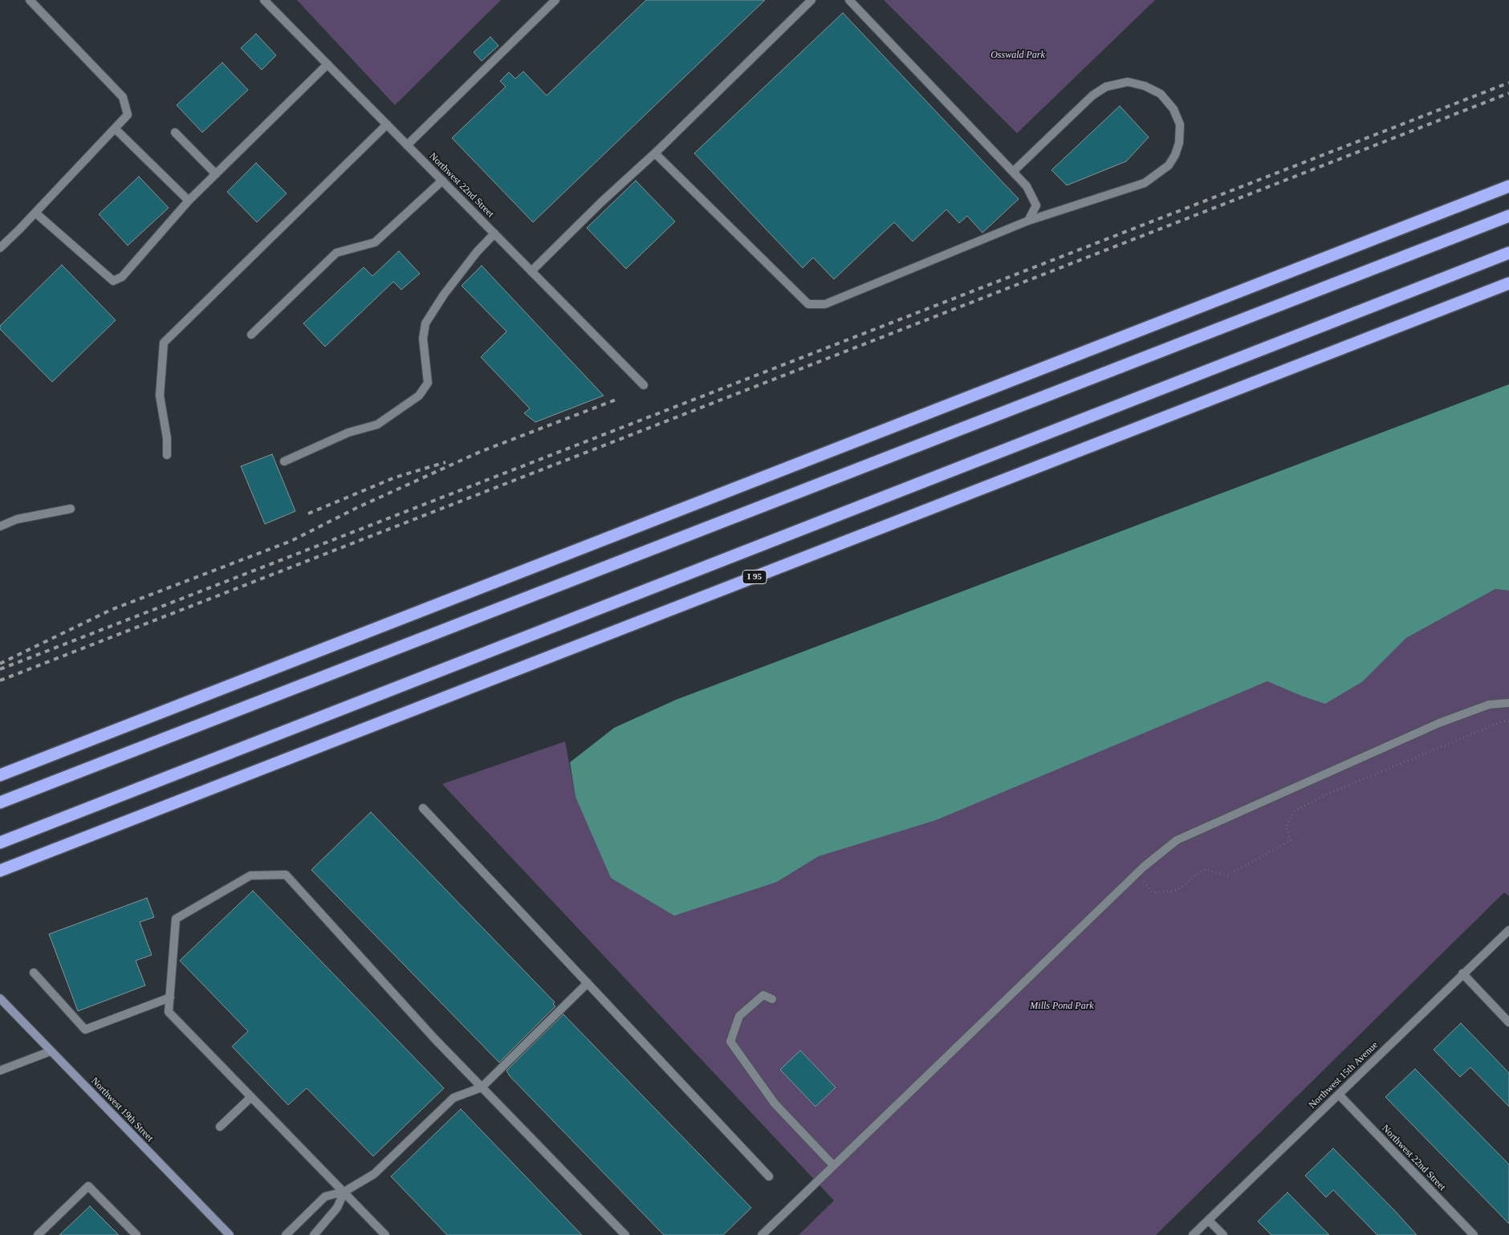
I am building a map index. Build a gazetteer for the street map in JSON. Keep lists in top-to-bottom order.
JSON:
{
  "streets": {
    "highway": ["I 95"],
    "street": ["Northwest 22nd Street", "Northwest 15th Avenue", "Northwest 19th Street"]
  },
  "crossings": [
    ["Northwest 22nd Street", "Northwest 15th Avenue"]
  ],
  "parks": ["Osswald Park", "Mills Pond Park"]
}
